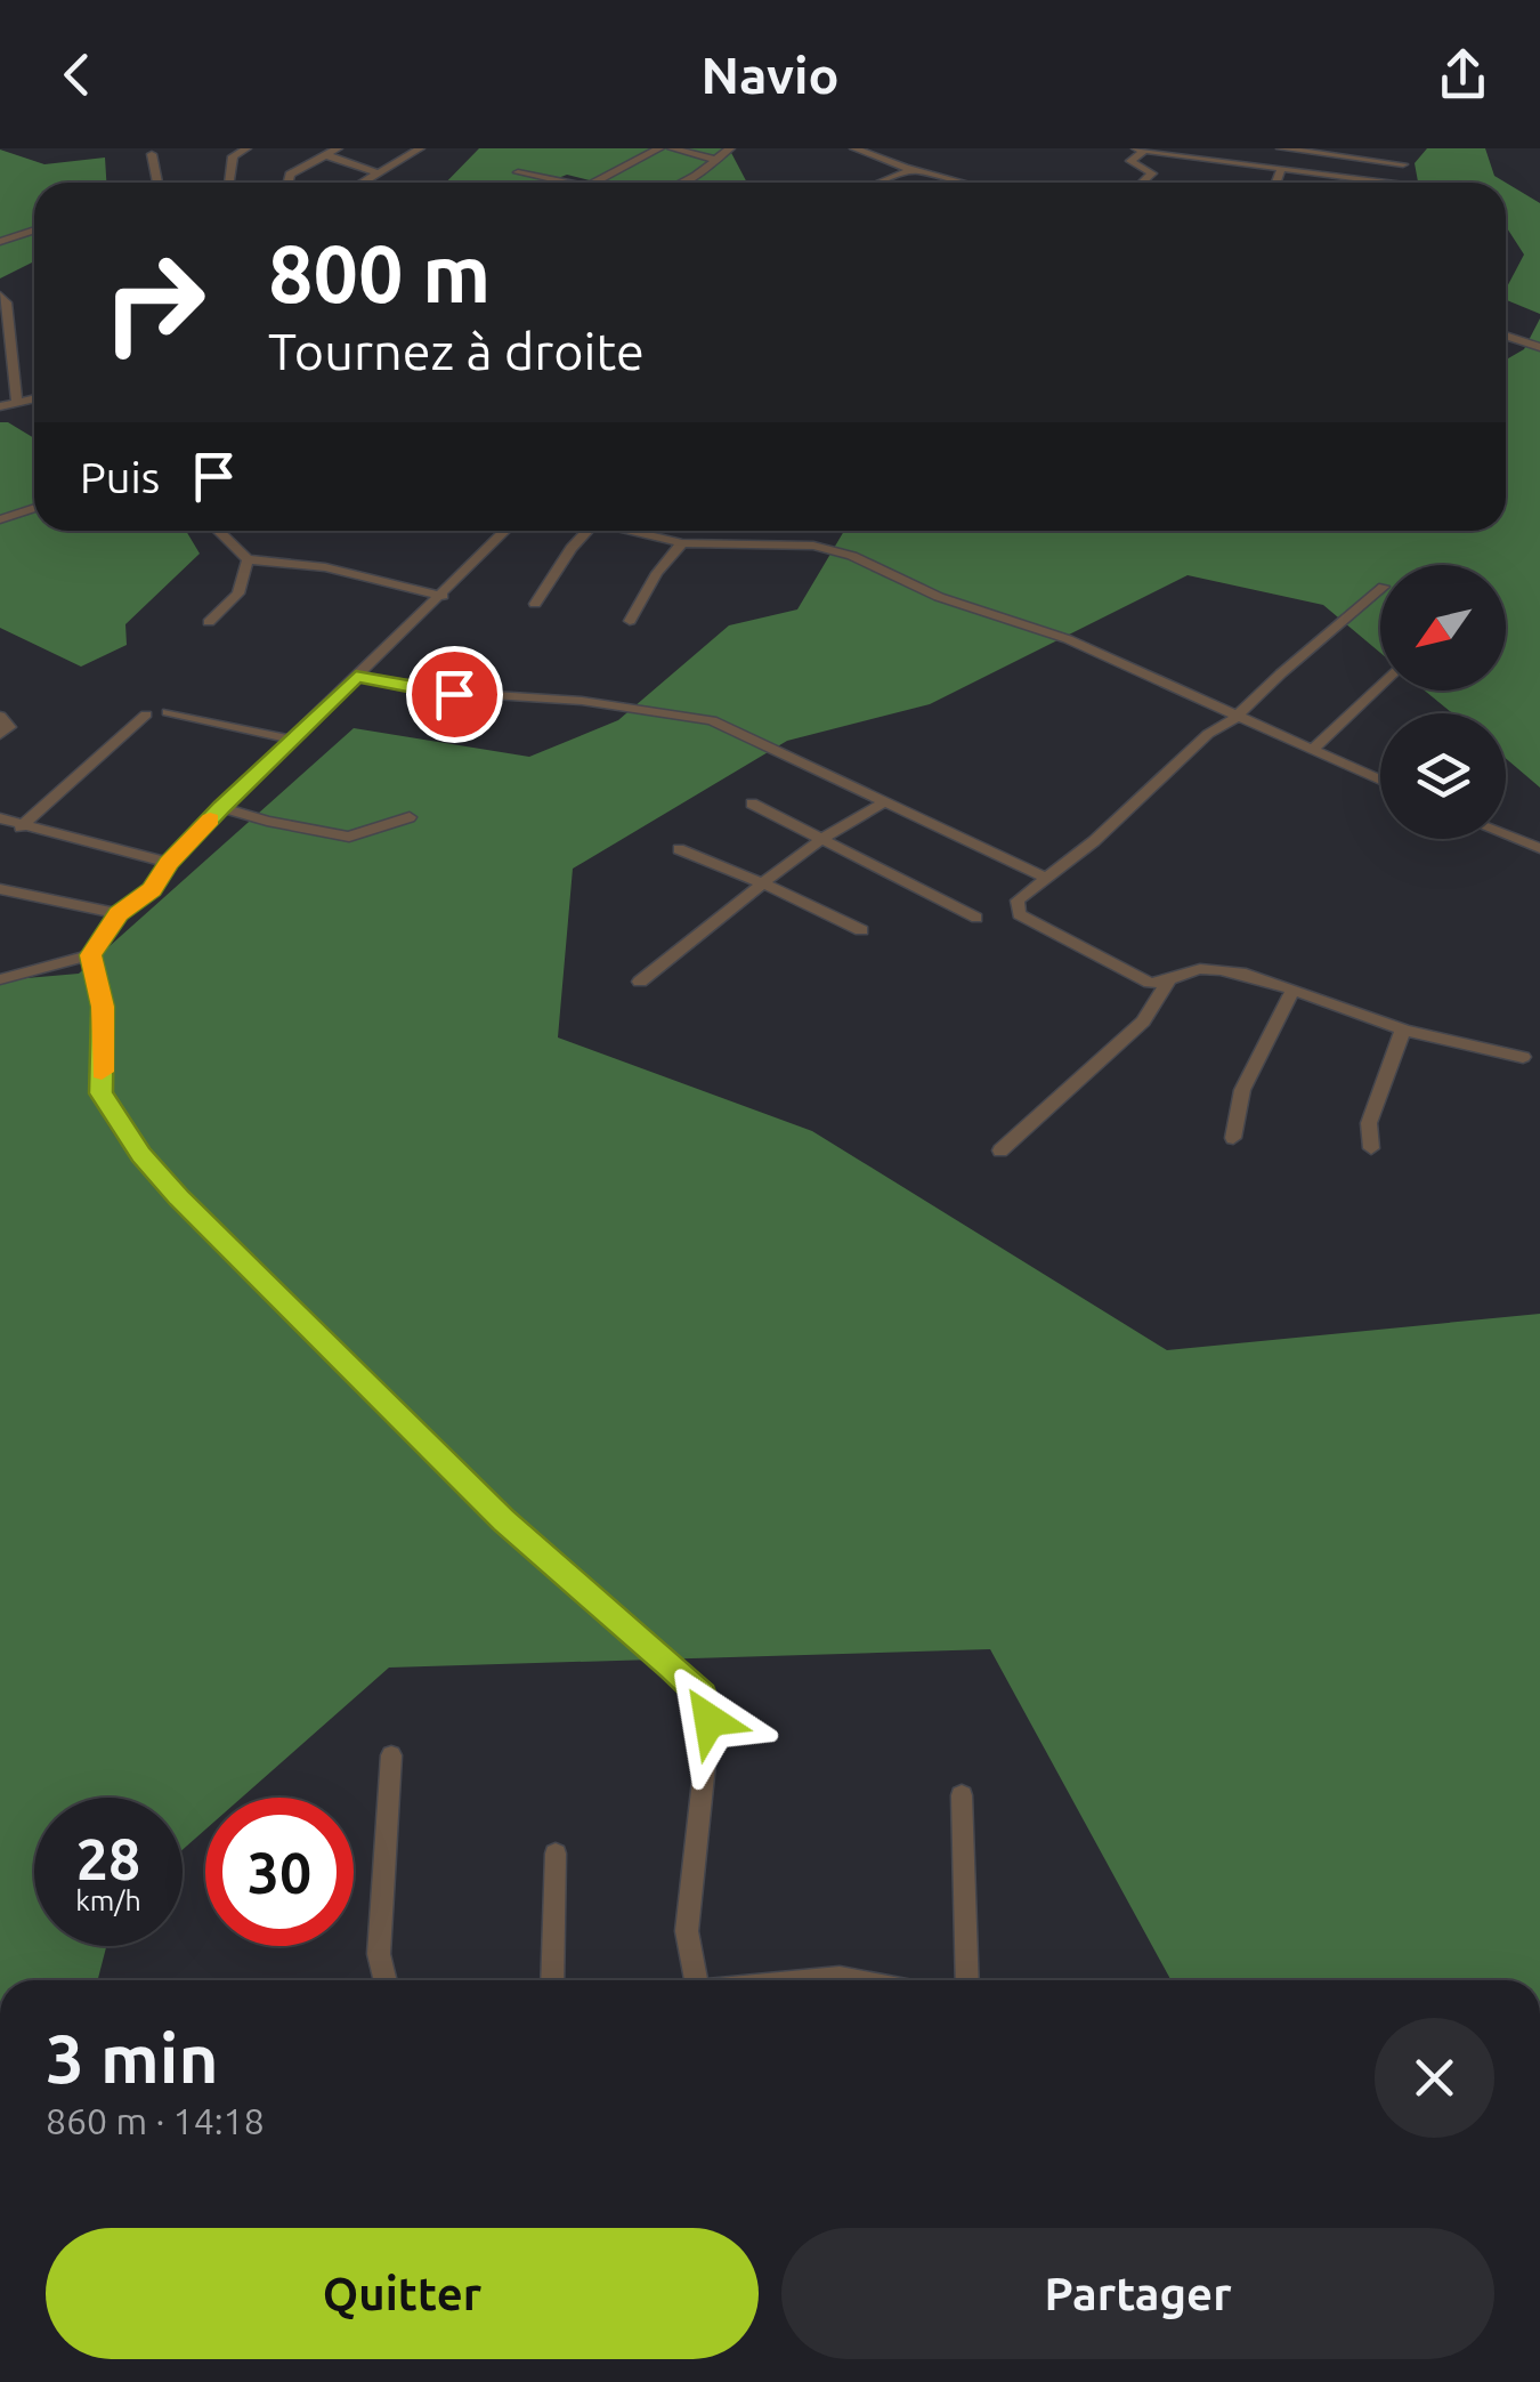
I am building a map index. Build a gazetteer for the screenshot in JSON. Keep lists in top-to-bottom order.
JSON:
{
  "north": "bottom left",
  "page": {
    "header": "Navio",
    "turn": ["800 m", "Tournez à droite"],
    "then": "Puis",
    "speed": "28 km/h",
    "limit": "30",
    "heading": ["3 min", "860 m · 14:18"],
    "buttons": ["Quitter", "Partager"]
  }
}
